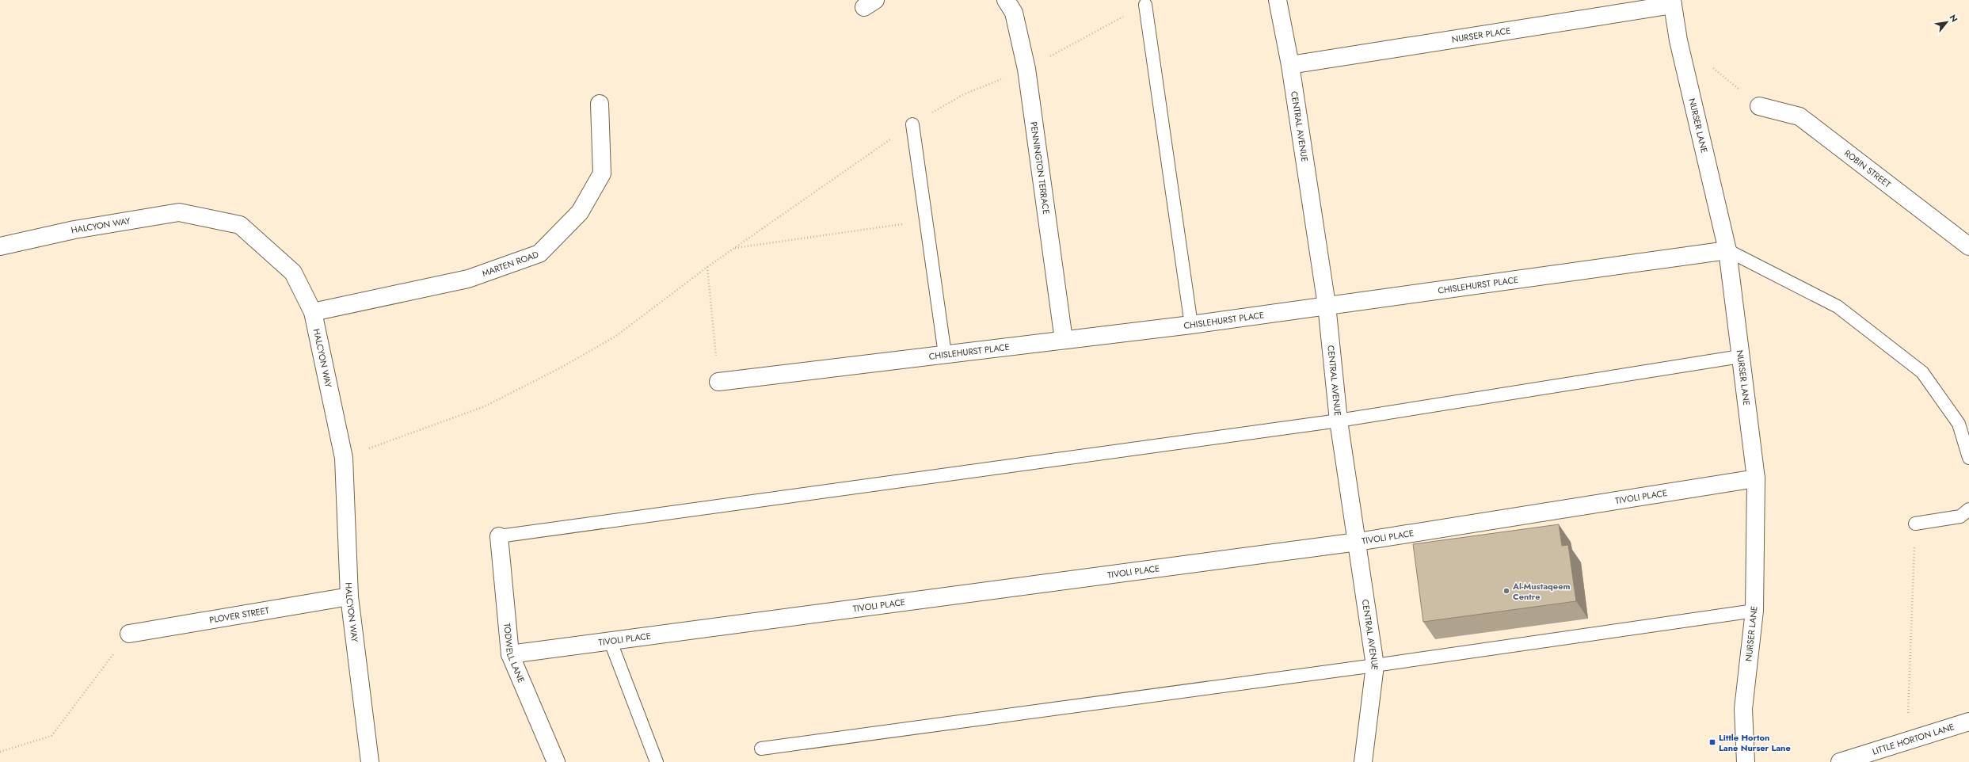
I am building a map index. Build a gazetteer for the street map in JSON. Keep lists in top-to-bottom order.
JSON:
{
  "streets": {
    "street": [
      "NURSER PLACE",
      "NURSER LANE",
      "CENTRAL AVENUE",
      "PENNINGTON TERRACE",
      "ROBIN STREET",
      "HALCYON WAY",
      "MARTEN ROAD",
      "CHISLEHURST PLACE",
      "TIVOLI PLACE",
      "PLOVER STREET",
      "TODWELL LANE",
      "LITTLE HORTON LANE"
    ]
  },
  "crossings": [
    ["NURSER PLACE", "NURSER LANE"],
    ["NURSER PLACE", "CENTRAL AVENUE"],
    ["NURSER LANE", "CHISLEHURST PLACE"],
    ["NURSER LANE", "TIVOLI PLACE"],
    ["CENTRAL AVENUE", "CHISLEHURST PLACE"],
    ["CENTRAL AVENUE", "TIVOLI PLACE"],
    ["PENNINGTON TERRACE", "CHISLEHURST PLACE"],
    ["HALCYON WAY", "MARTEN ROAD"],
    ["HALCYON WAY", "PLOVER STREET"],
    ["TIVOLI PLACE", "TODWELL LANE"]
  ],
  "places": {
    "other": ["Al-Mustaqeem Centre"],
    "transit": ["Little Horton Lane Nurser Lane"]
  },
  "north": "top right"
}
